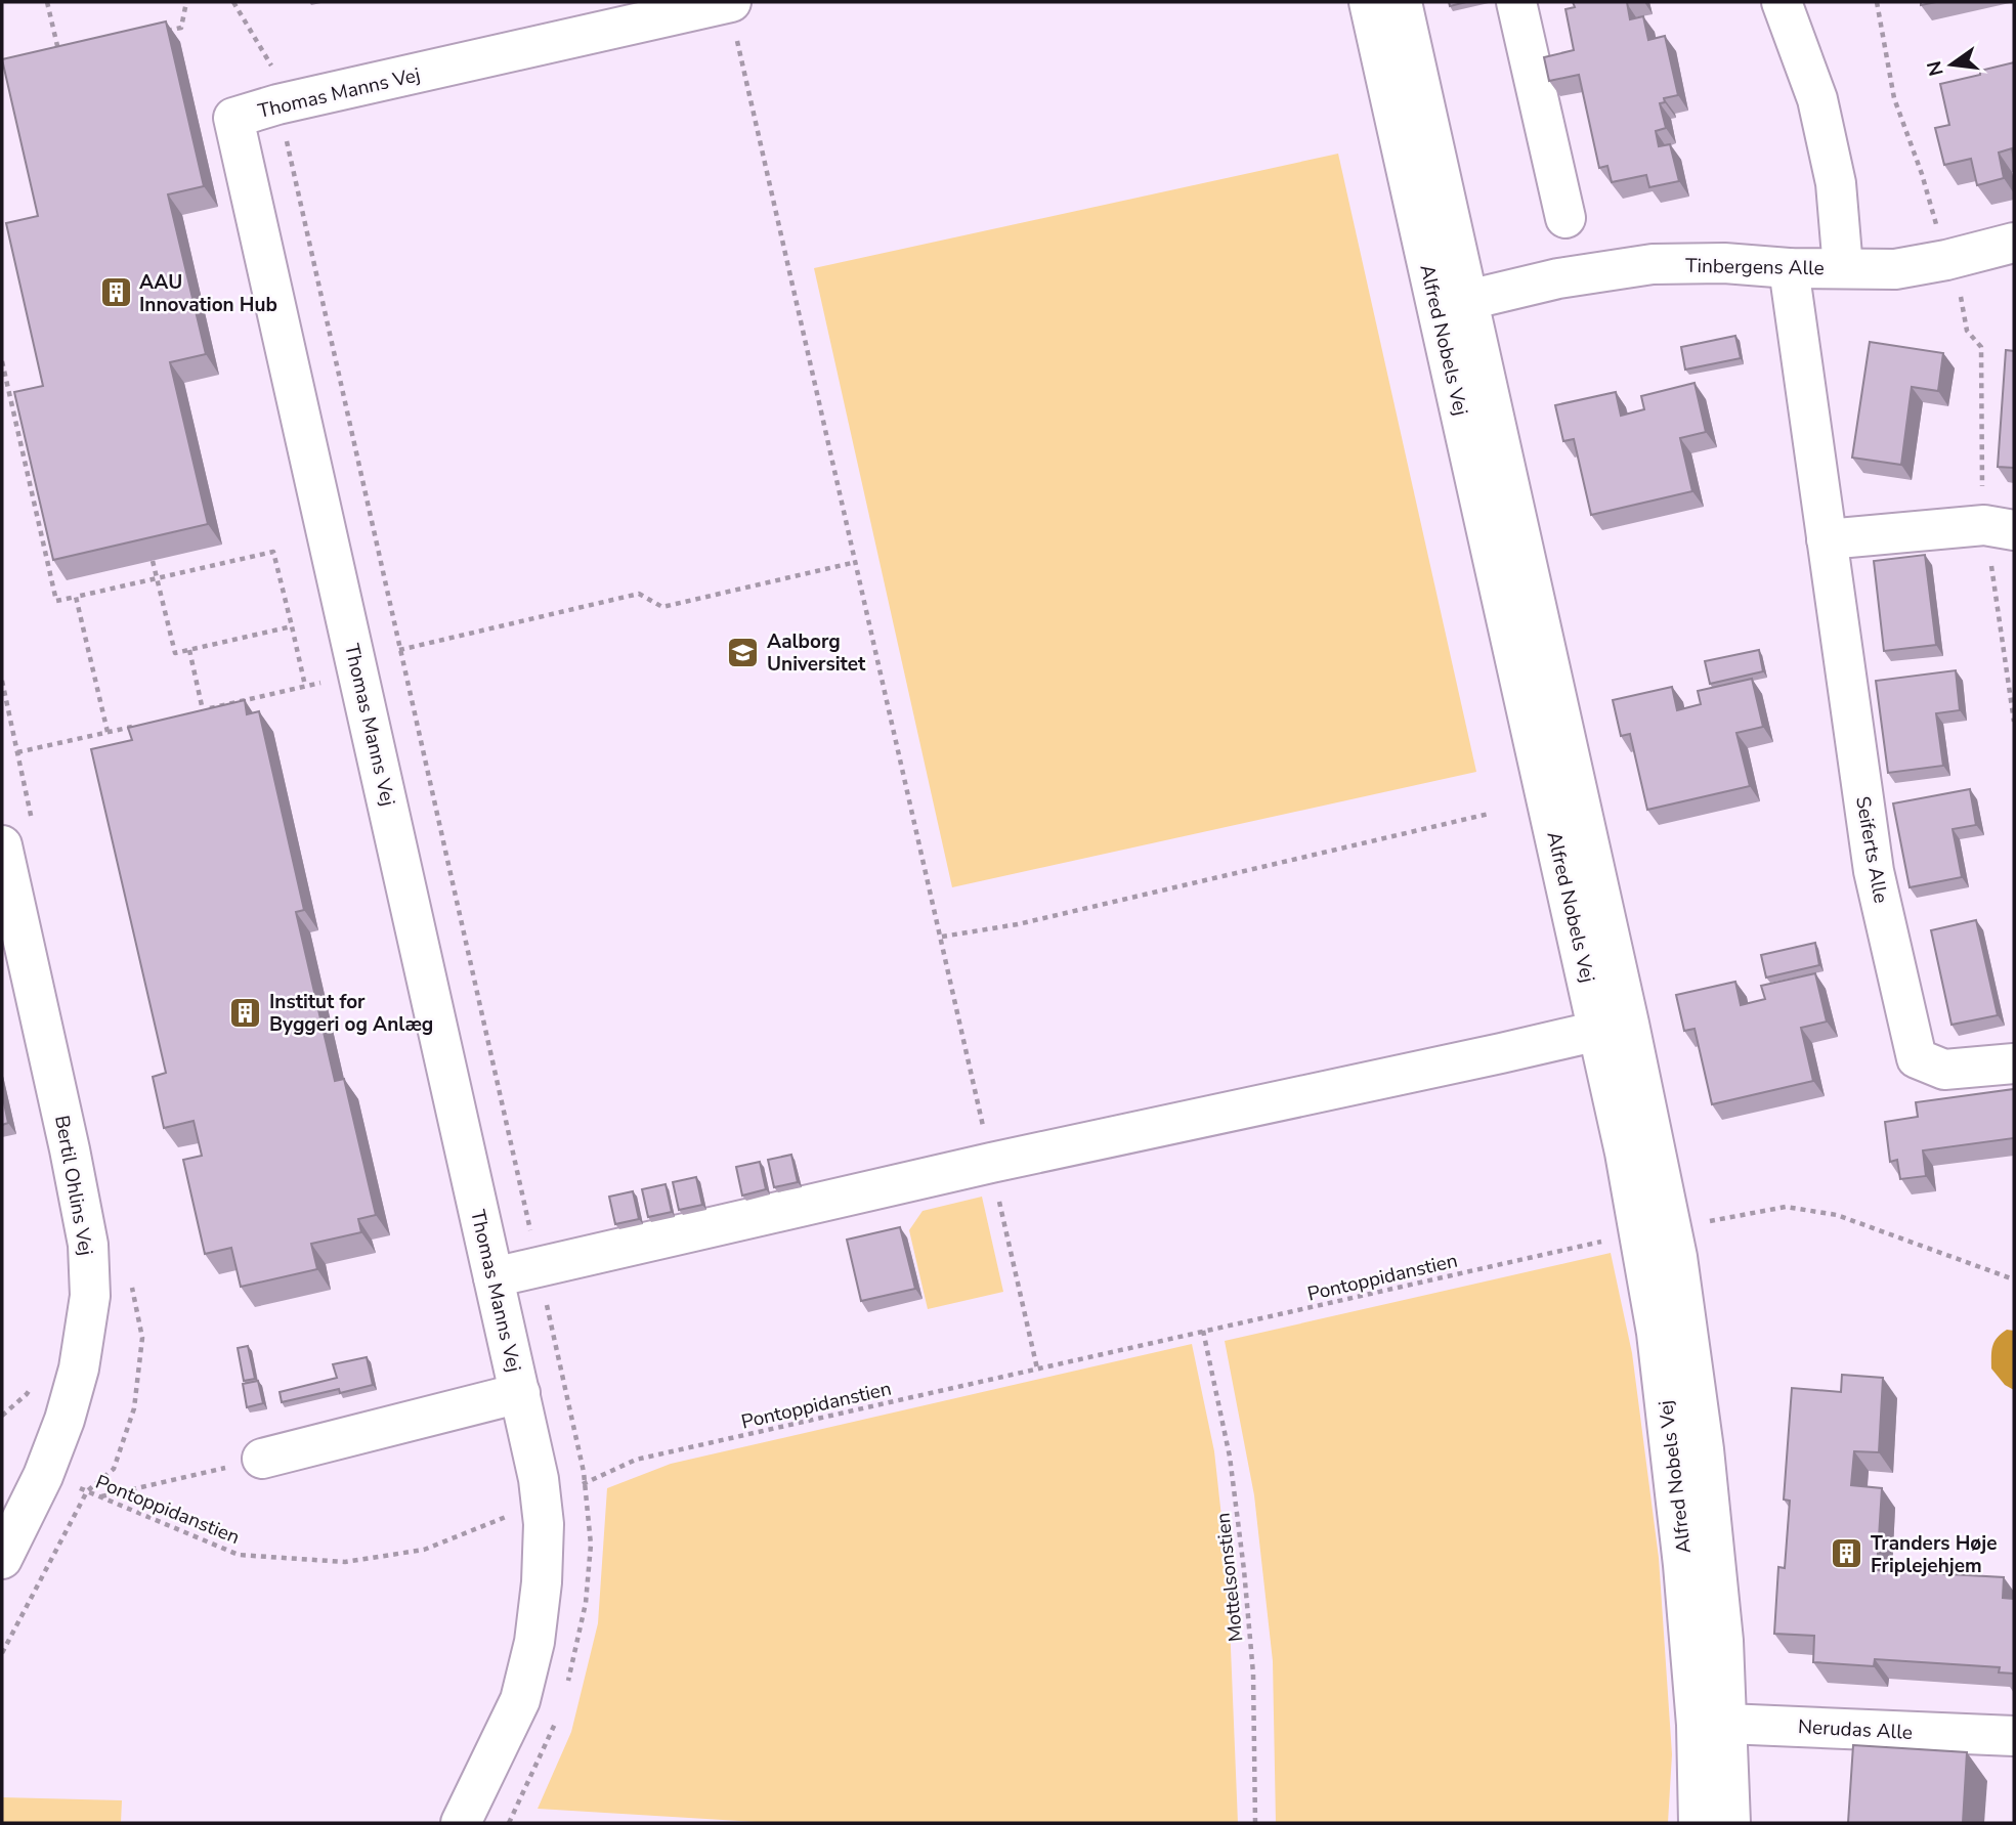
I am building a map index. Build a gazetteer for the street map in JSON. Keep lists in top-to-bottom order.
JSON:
{
  "streets": {
    "street": [
      "Thomas Manns Vej",
      "Tinbergens Alle",
      "Alfred Nobels Vej",
      "Seiferts Alle",
      "Bertil Ohlins Vej",
      "Nerudas Alle"
    ],
    "path": ["Pontoppidanstien", "Mottelsonstien"]
  },
  "crossings": [
    ["Thomas Manns Vej", "Pontoppidanstien"],
    ["Tinbergens Alle", "Alfred Nobels Vej"],
    ["Tinbergens Alle", "Seiferts Alle"],
    ["Alfred Nobels Vej", "Nerudas Alle"],
    ["Bertil Ohlins Vej", "Pontoppidanstien"],
    ["Pontoppidanstien", "Mottelsonstien"]
  ],
  "places": {
    "building": ["AAU Innovation Hub", "Institut for Byggeri og Anlæg", "Tranders Høje Friplejehjem"],
    "school or university": ["Aalborg Universitet"]
  },
  "north": "left"
}
